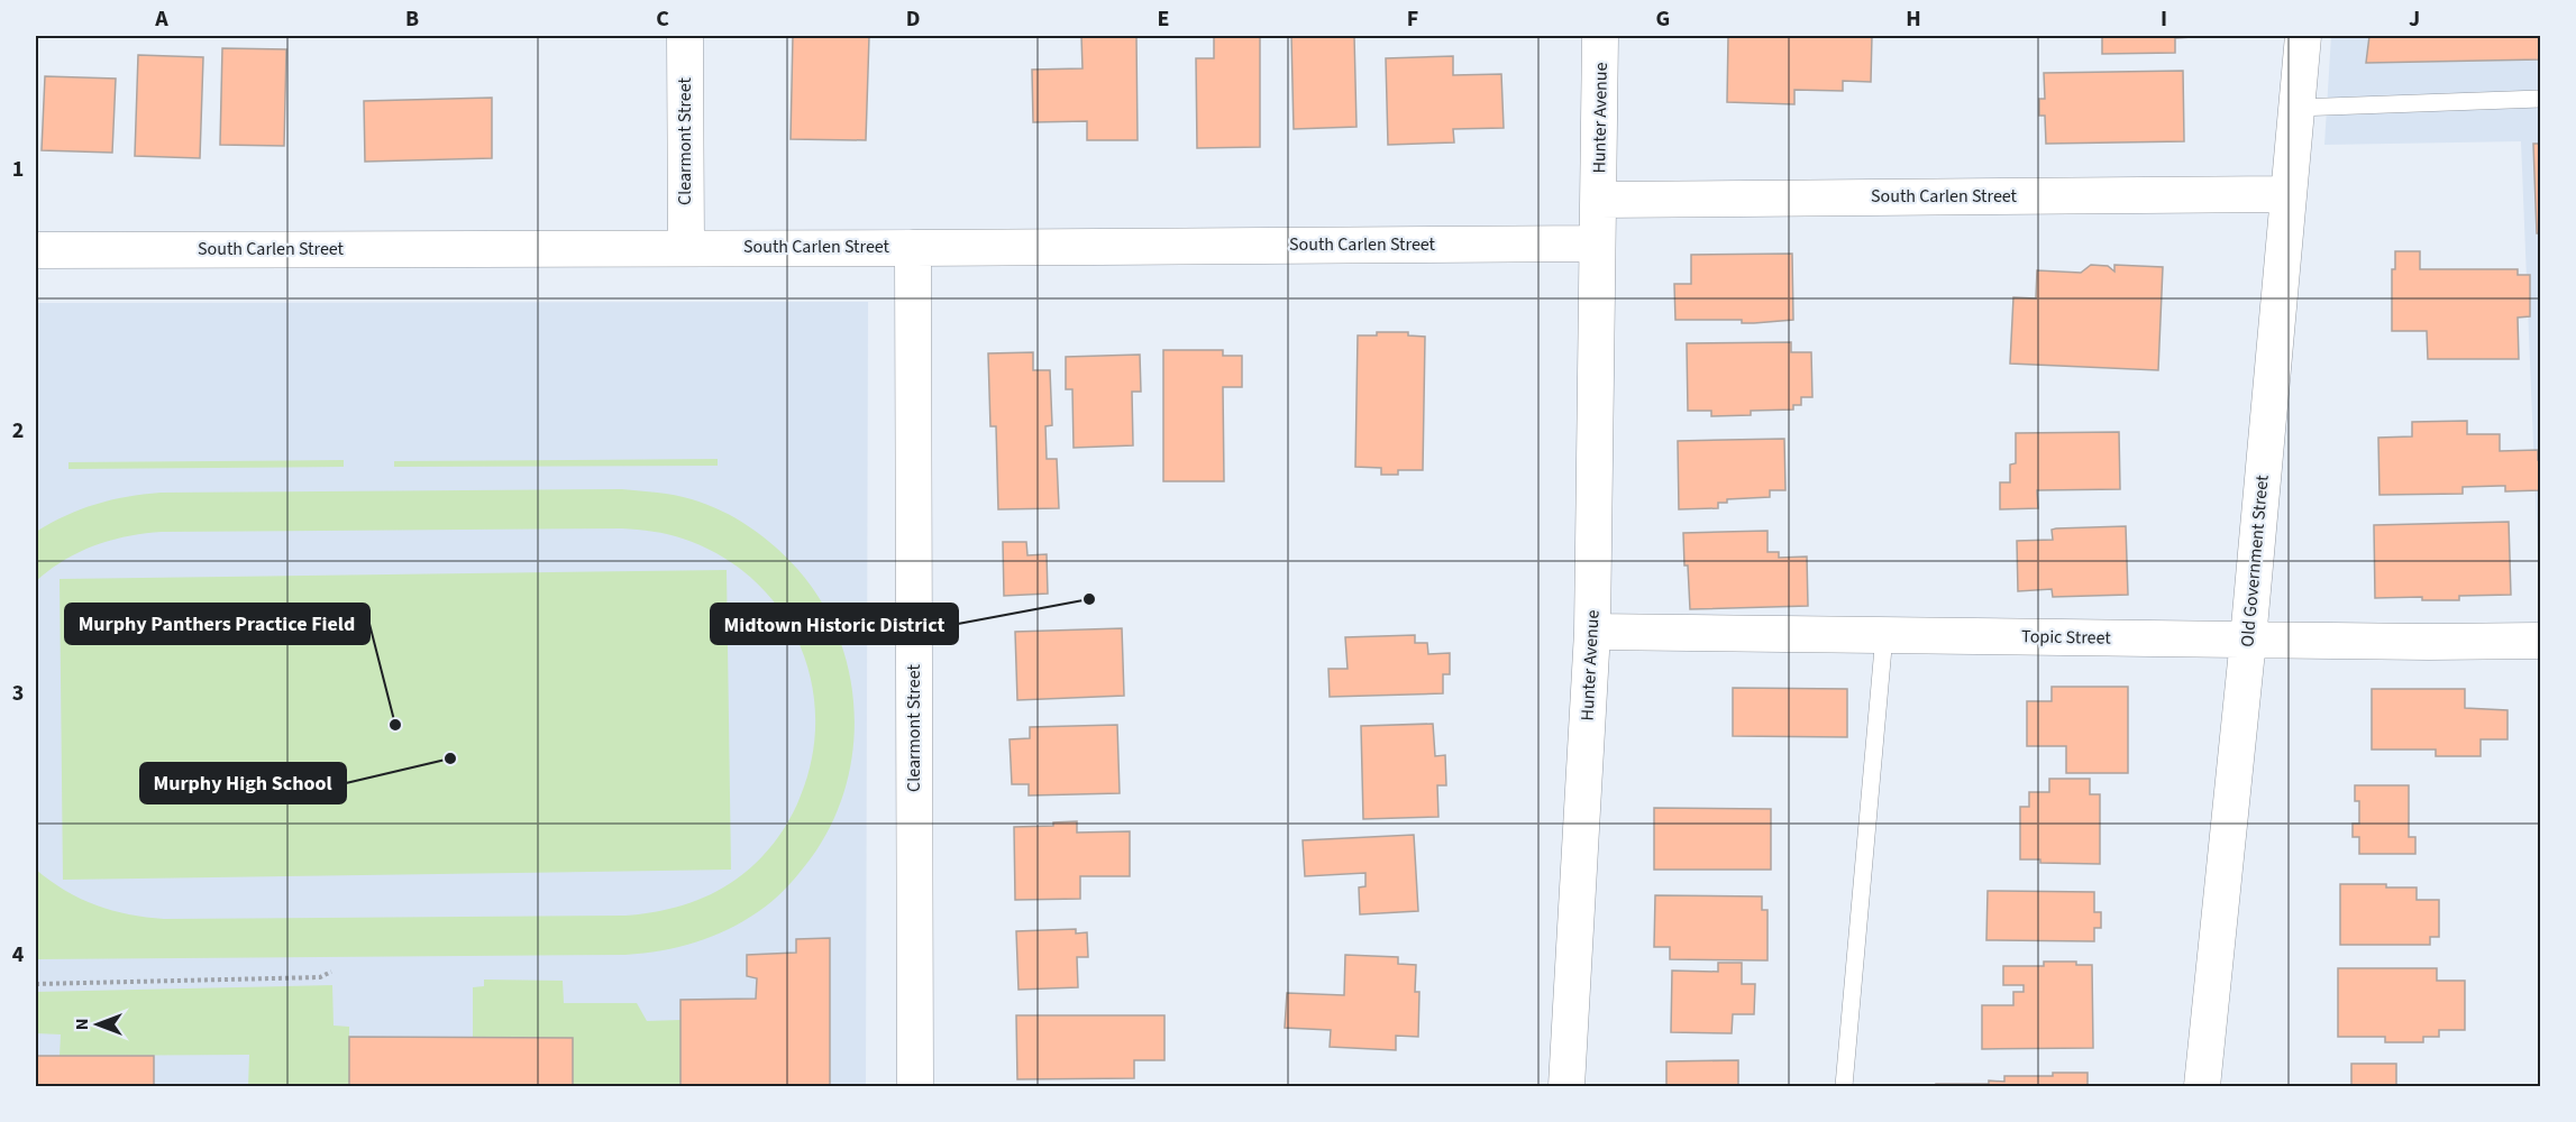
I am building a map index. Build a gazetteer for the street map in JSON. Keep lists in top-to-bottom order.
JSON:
{
  "streets": {
    "street": [
      "Hunter Avenue",
      "Clearmont Street",
      "South Carlen Street",
      "Old Government Street",
      "Topic Street"
    ]
  },
  "crossings": [
    ["Hunter Avenue", "South Carlen Street"],
    ["Hunter Avenue", "Topic Street"],
    ["Clearmont Street", "South Carlen Street"],
    ["South Carlen Street", "Old Government Street"],
    ["Old Government Street", "Topic Street"]
  ],
  "places": ["Midtown Historic District", "Murphy Panthers Practice Field", "Murphy High School"],
  "north": "left",
  "grid": {
    "columns": [
      "A",
      "B",
      "C",
      "D",
      "E",
      "F",
      "G",
      "H",
      "I",
      "J"
    ],
    "rows": [
      "1",
      "2",
      "3",
      "4"
    ]
  }
}
